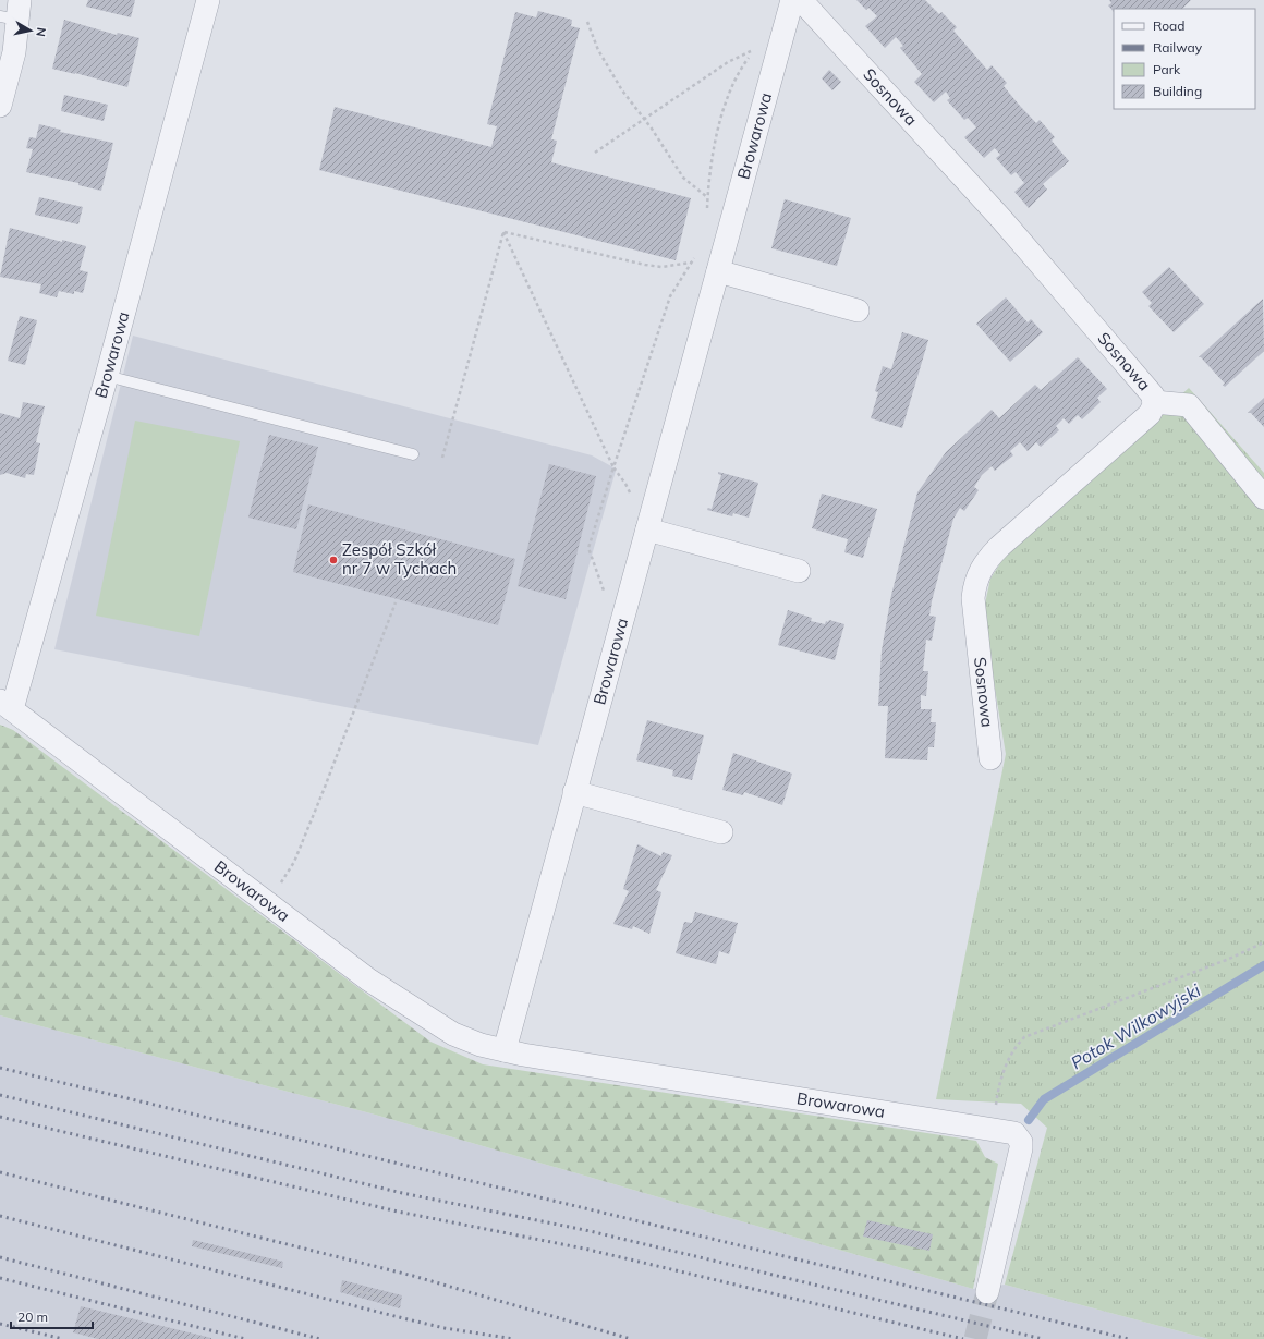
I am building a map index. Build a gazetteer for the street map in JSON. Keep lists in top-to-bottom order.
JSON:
{
  "streets": {
    "street": ["Sosnowa", "Browarowa"]
  },
  "water": ["Potok Wilkowyjski"],
  "places": ["Zespół Szkół nr 7 w Tychach"],
  "legend": [
    "Road",
    "Railway",
    "Park",
    "Building"
  ],
  "scale_bar": "20 m",
  "north": "right"
}
